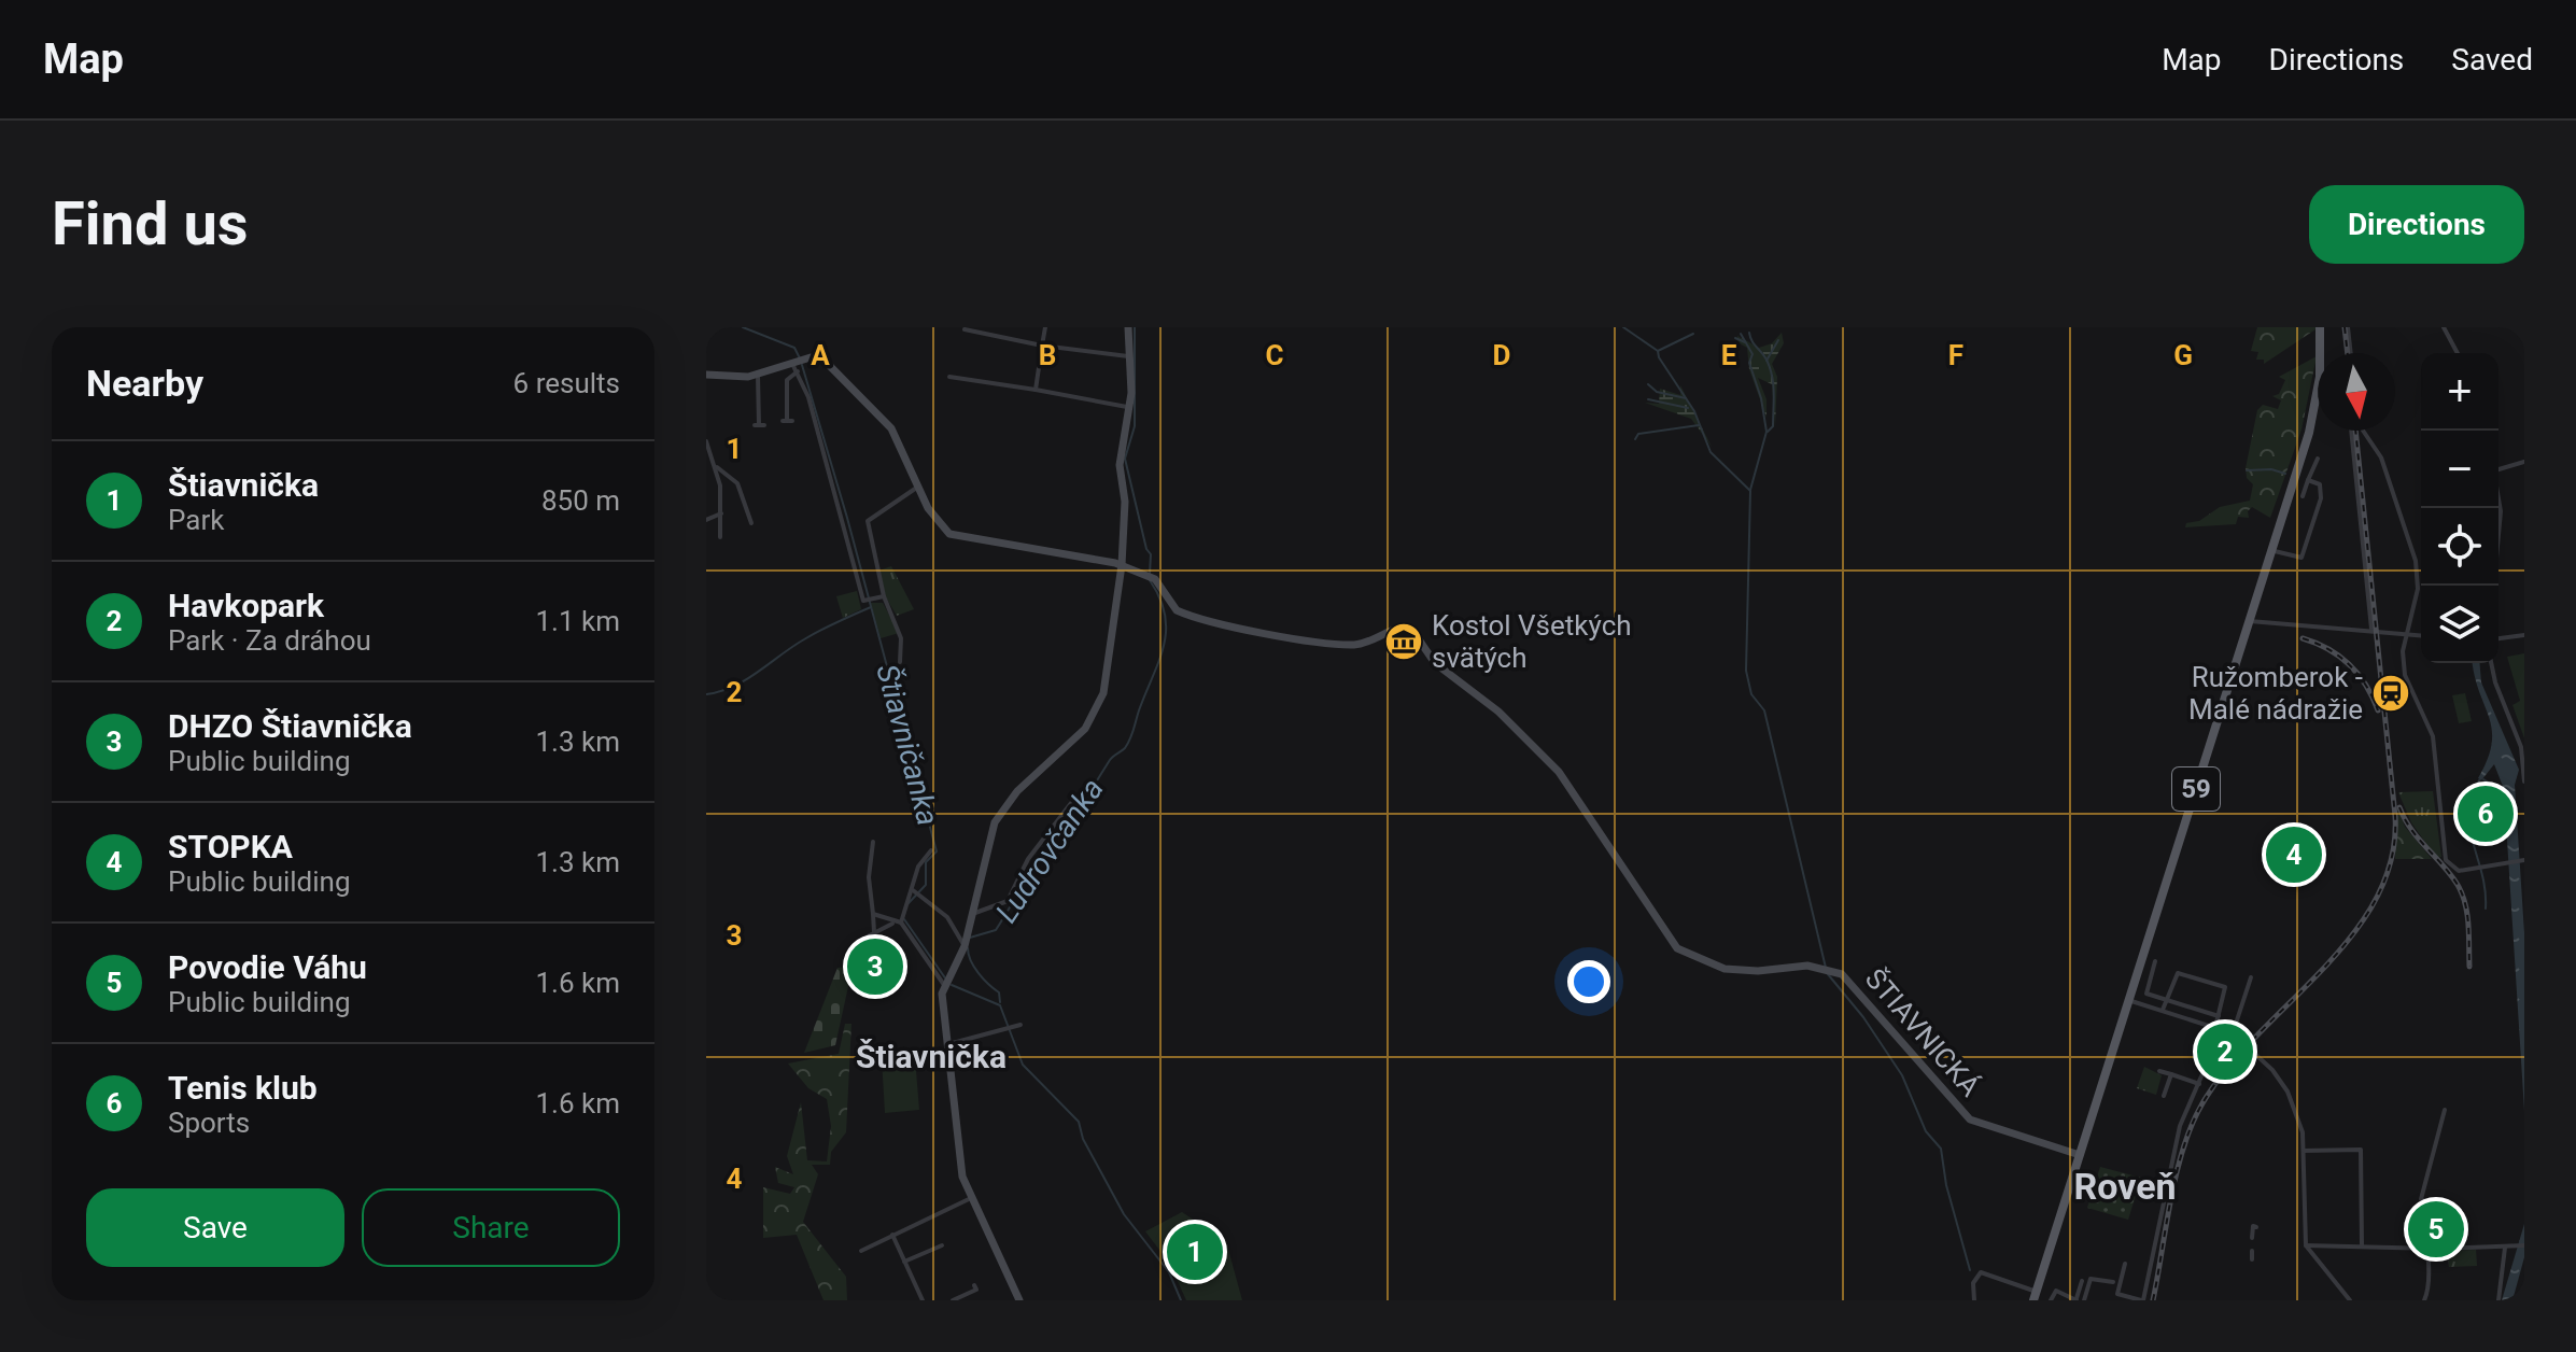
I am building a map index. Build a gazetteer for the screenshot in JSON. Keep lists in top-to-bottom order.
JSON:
{
  "streets": {
    "main road": ["59"],
    "street": ["ŠTIAVNICKÁ"]
  },
  "crossings": [
    ["59", "ŠTIAVNICKÁ"]
  ],
  "districts": ["Štiavnička", "Roveň"],
  "water": ["Štiavničanka", "Ludrovčanka"],
  "places": {
    "museum": ["Kostol Všetkých svätých"],
    "station": ["Ružomberok - Malé nádražie"]
  },
  "north": "bottom",
  "page": {
    "header": "Map",
    "nav": ["Map", "Directions", "Saved"],
    "buttons": [
      "Directions",
      ["Save", "Share"]
    ],
    "title": "Find us",
    "heading": ["Nearby", "6 results"],
    "map_buttons": ["+", "−"],
    "list": [
      {
        "mark": "1",
        "name": "Štiavnička",
        "note": "Park",
        "value": "850 m"
      },
      {
        "mark": "2",
        "name": "Havkopark",
        "note": "Park · Za dráhou",
        "value": "1.1 km"
      },
      {
        "mark": "3",
        "name": "DHZO Štiavnička",
        "note": "Public building",
        "value": "1.3 km"
      },
      {
        "mark": "4",
        "name": "STOPKA",
        "note": "Public building",
        "value": "1.3 km"
      },
      {
        "mark": "5",
        "name": "Povodie Váhu",
        "note": "Public building",
        "value": "1.6 km"
      },
      {
        "mark": "6",
        "name": "Tenis klub",
        "note": "Sports",
        "value": "1.6 km"
      }
    ],
    "pins": [
      "6",
      "4",
      "3",
      "2",
      "5",
      "1"
    ]
  },
  "grid": {
    "columns": [
      "A",
      "B",
      "C",
      "D",
      "E",
      "F",
      "G"
    ],
    "rows": [
      "1",
      "2",
      "3",
      "4"
    ]
  }
}
